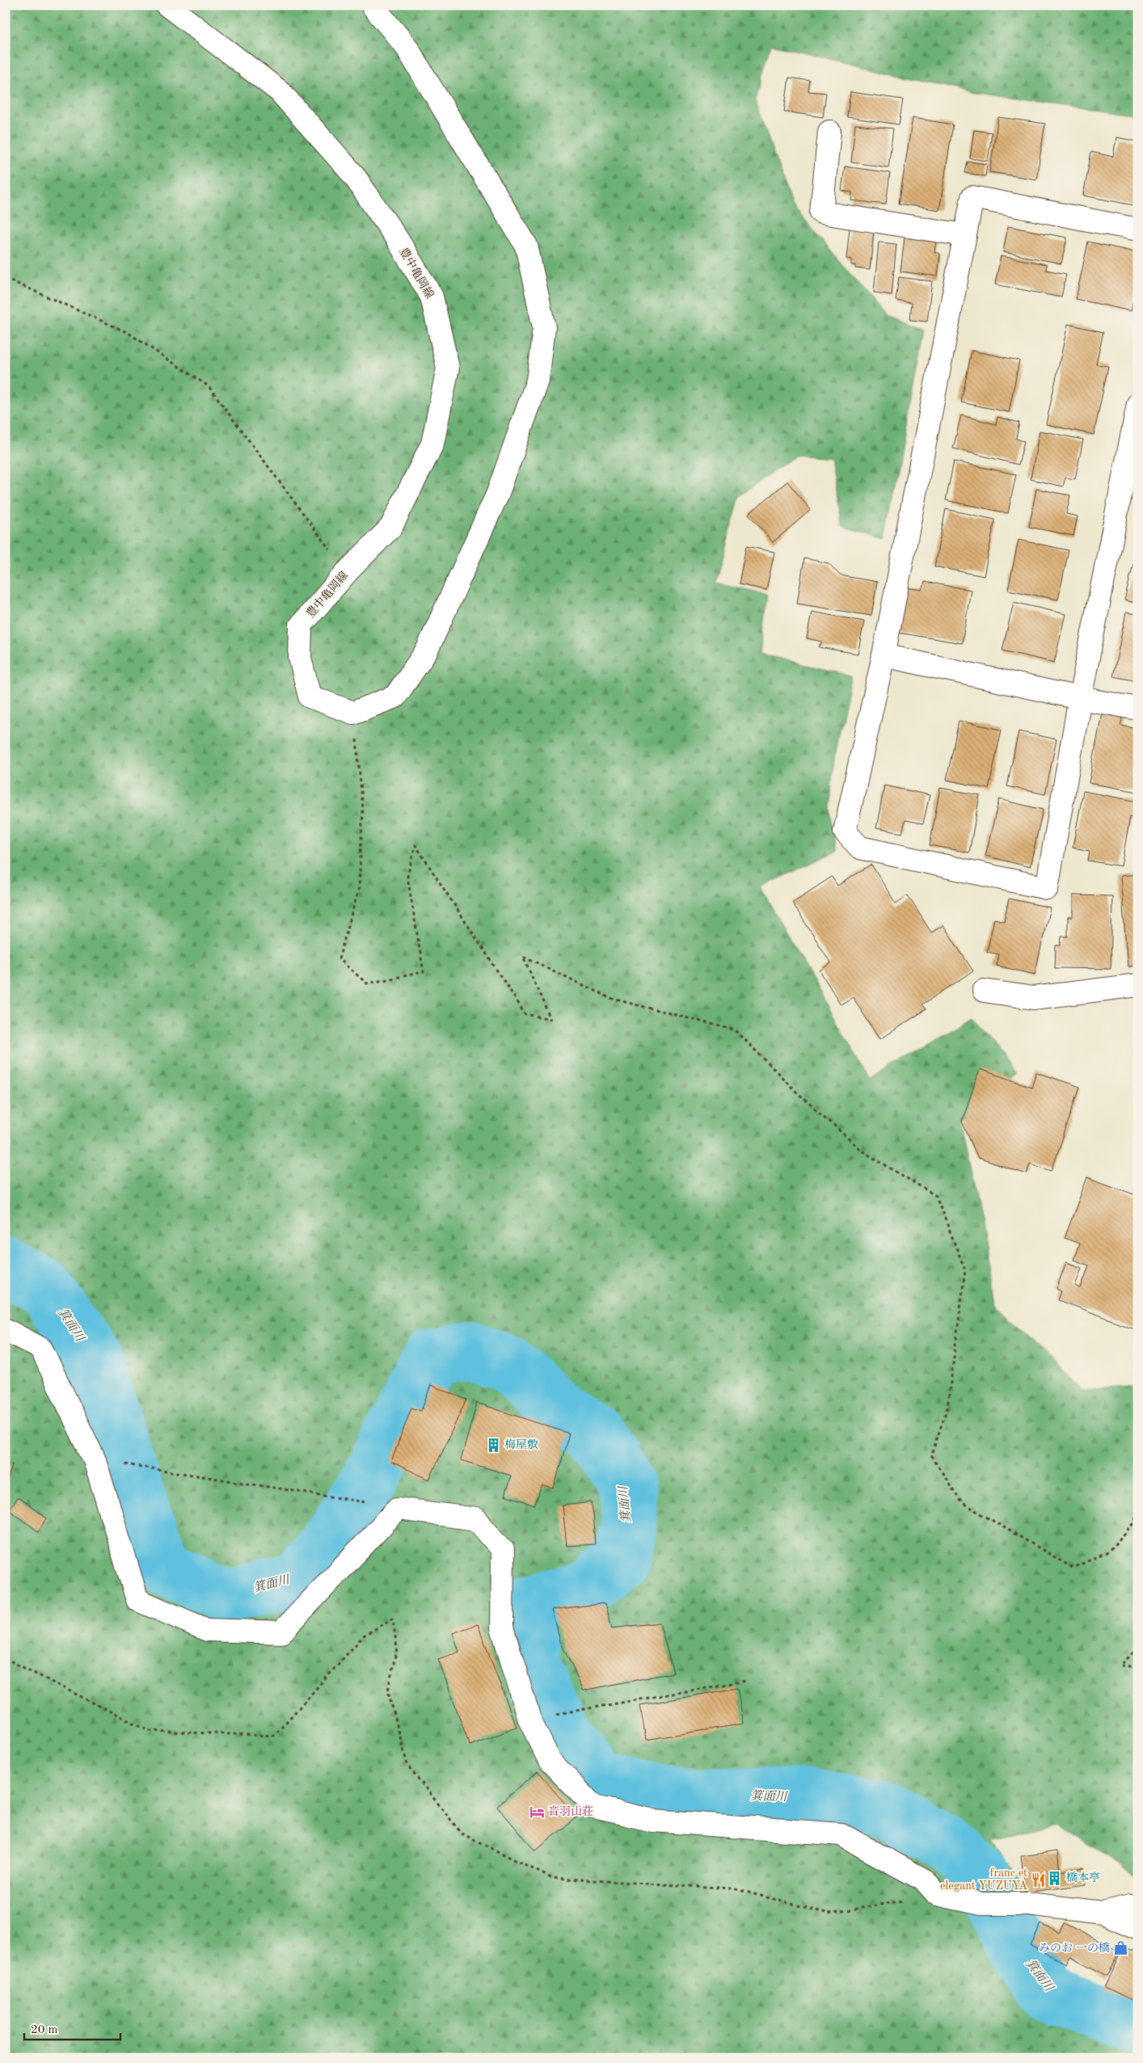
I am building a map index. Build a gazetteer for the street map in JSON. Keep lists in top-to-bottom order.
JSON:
{
  "streets": {
    "street": ["豊中亀岡線"]
  },
  "water": ["箕面川"],
  "places": {
    "building": ["梅屋敷", "橋本亭"],
    "hotel": ["音羽山荘"],
    "restaurant": ["franc et elegant YUZUYA"],
    "shop": ["みのお 一の橋"]
  },
  "scale_bar": "20 m"
}
